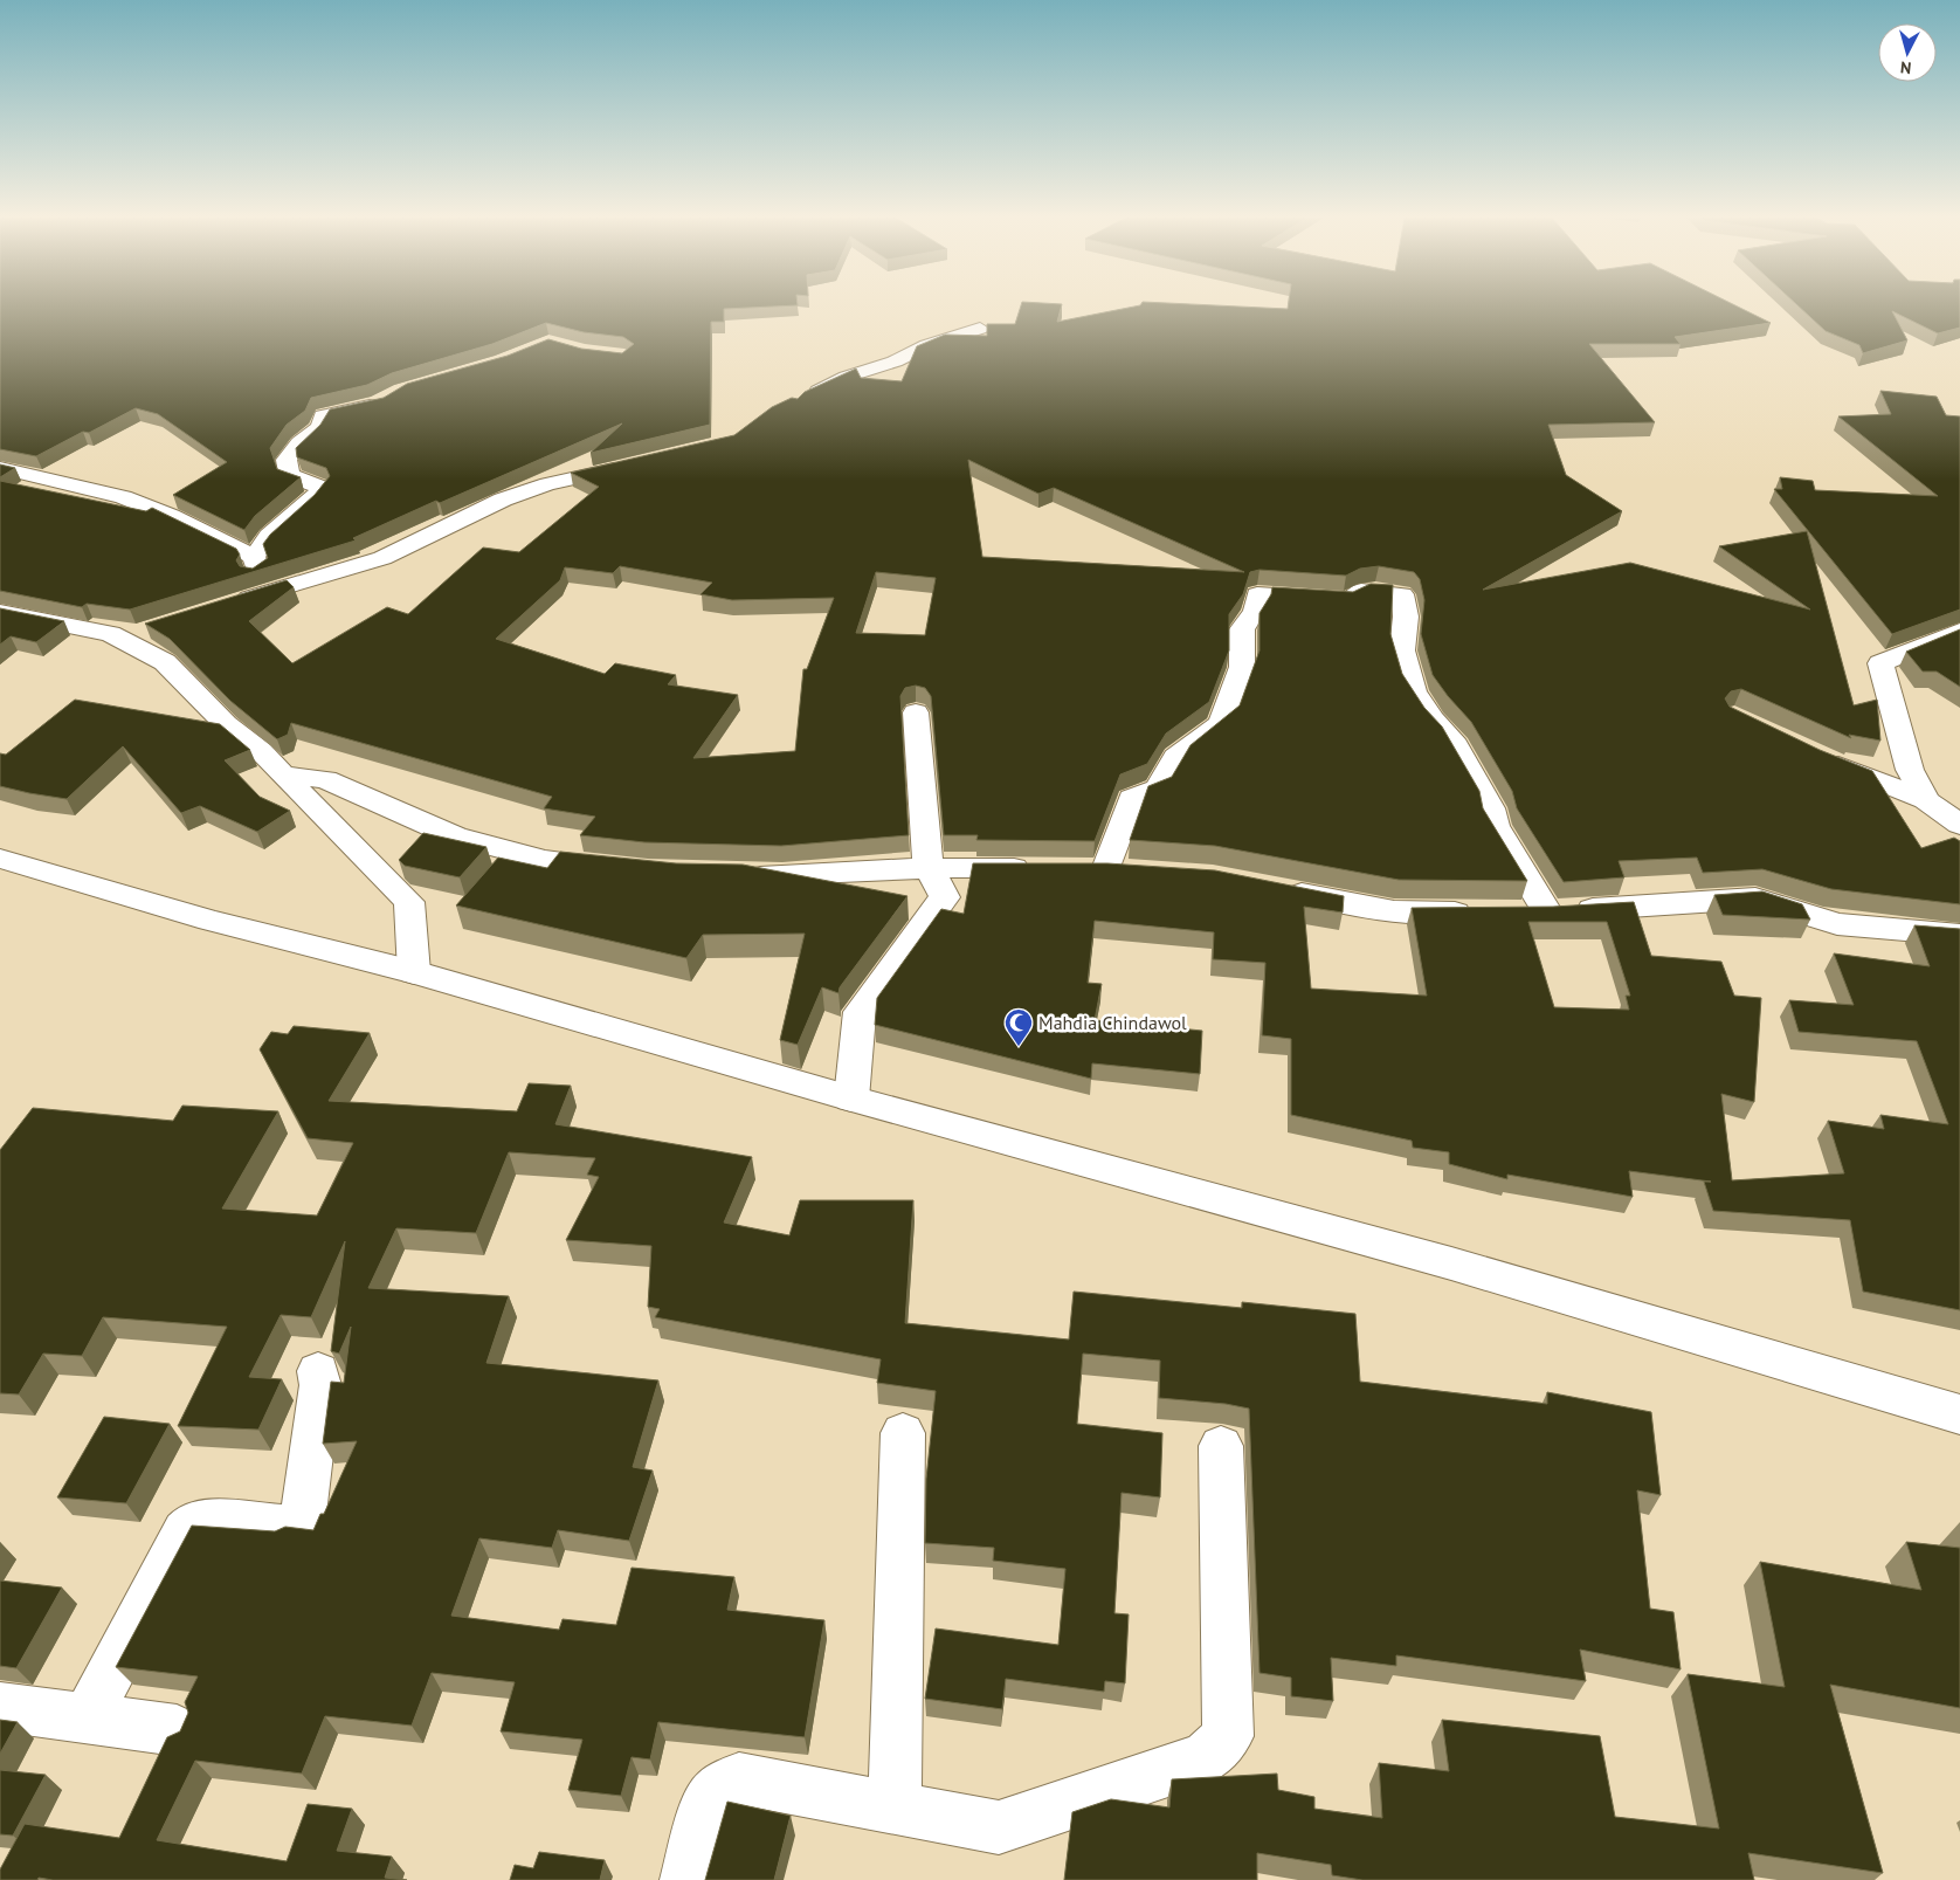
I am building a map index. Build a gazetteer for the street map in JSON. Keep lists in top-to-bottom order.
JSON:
{
  "places": {
    "mosque": ["Mahdia Chindawol"]
  },
  "north": "bottom"
}
